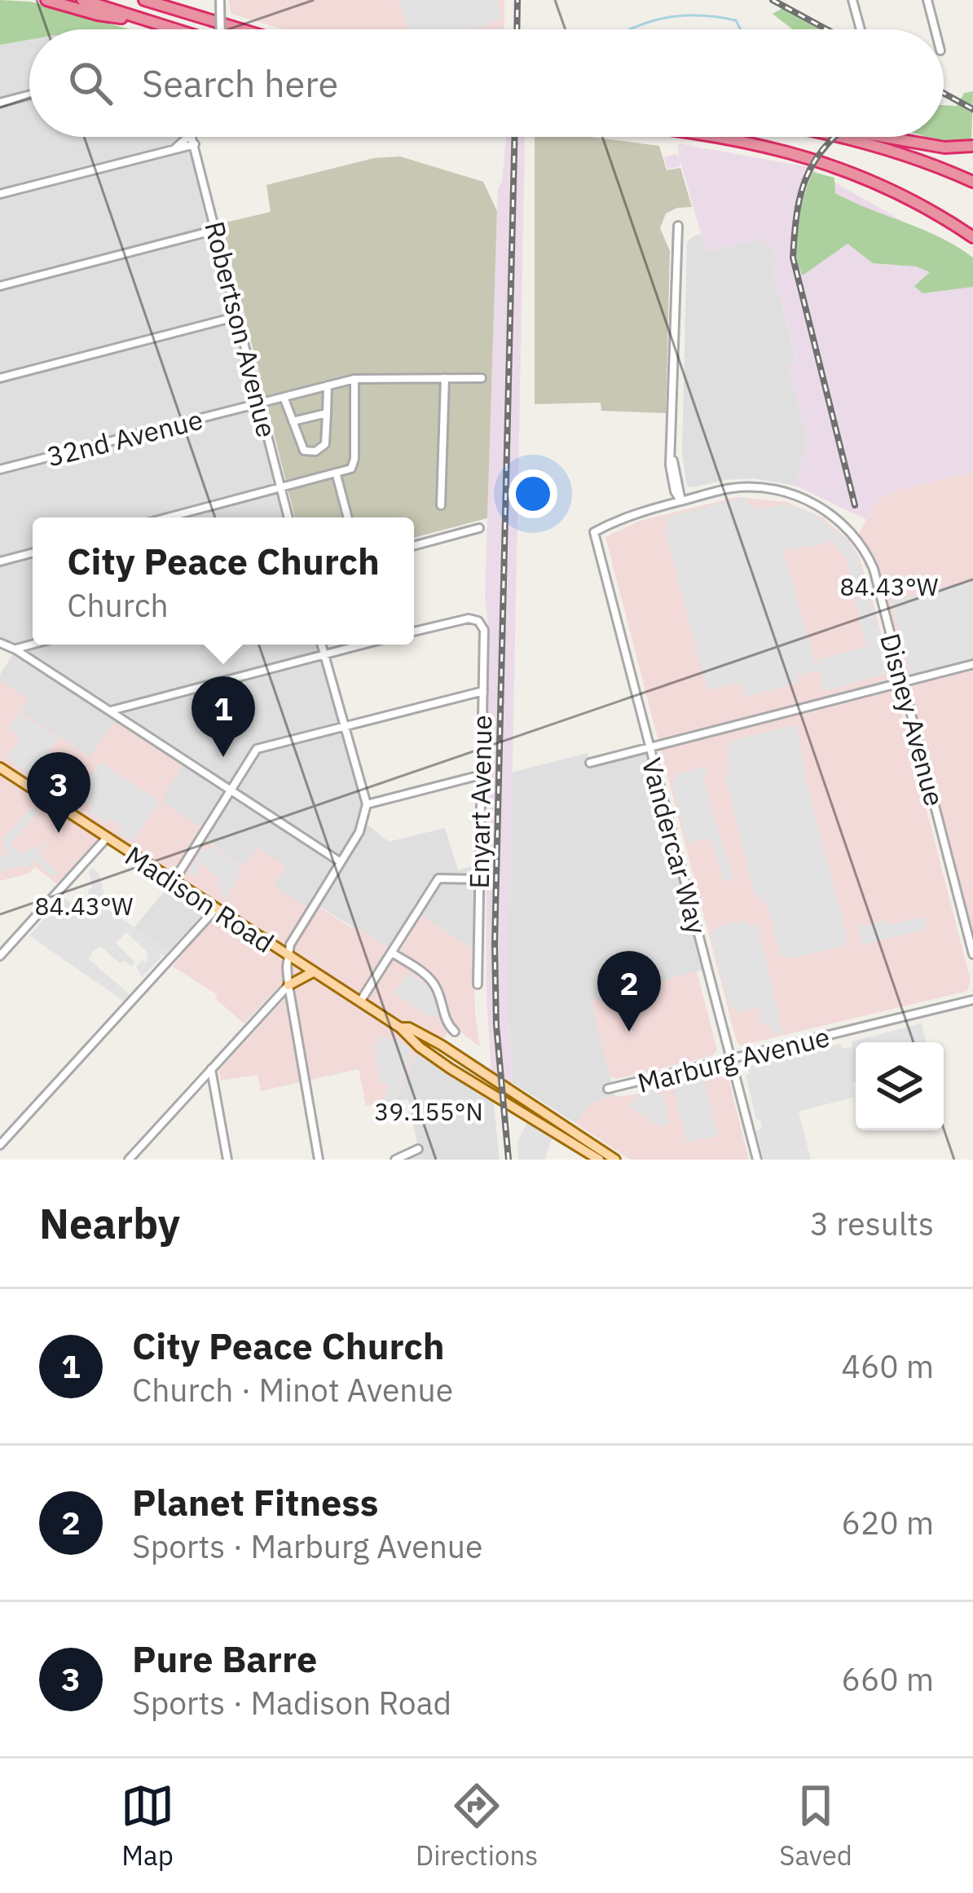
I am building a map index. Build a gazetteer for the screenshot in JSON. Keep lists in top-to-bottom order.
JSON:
{
  "streets": {
    "main road": ["Madison Road"],
    "street": [
      "Robertson Avenue",
      "32nd Avenue",
      "Disney Avenue",
      "Enyart Avenue",
      "Vandercar Way",
      "Marburg Avenue"
    ]
  },
  "crossings": [
    ["Robertson Avenue", "32nd Avenue"],
    ["Disney Avenue", "Vandercar Way"],
    ["Vandercar Way", "Marburg Avenue"]
  ],
  "page": {
    "search": "Search here",
    "popup": ["City Peace Church", "Church"],
    "pins": ["1", "3", "2"],
    "heading": ["Nearby", "3 results"],
    "list": [
      {
        "mark": "1",
        "name": "City Peace Church",
        "note": "Church · Minot Avenue",
        "value": "460 m"
      },
      {
        "mark": "2",
        "name": "Planet Fitness",
        "note": "Sports · Marburg Avenue",
        "value": "620 m"
      },
      {
        "mark": "3",
        "name": "Pure Barre",
        "note": "Sports · Madison Road",
        "value": "660 m"
      }
    ],
    "nav": ["Map", "Directions", "Saved"]
  },
  "coordinates": ["84.43°W", "39.155°N"]
}
